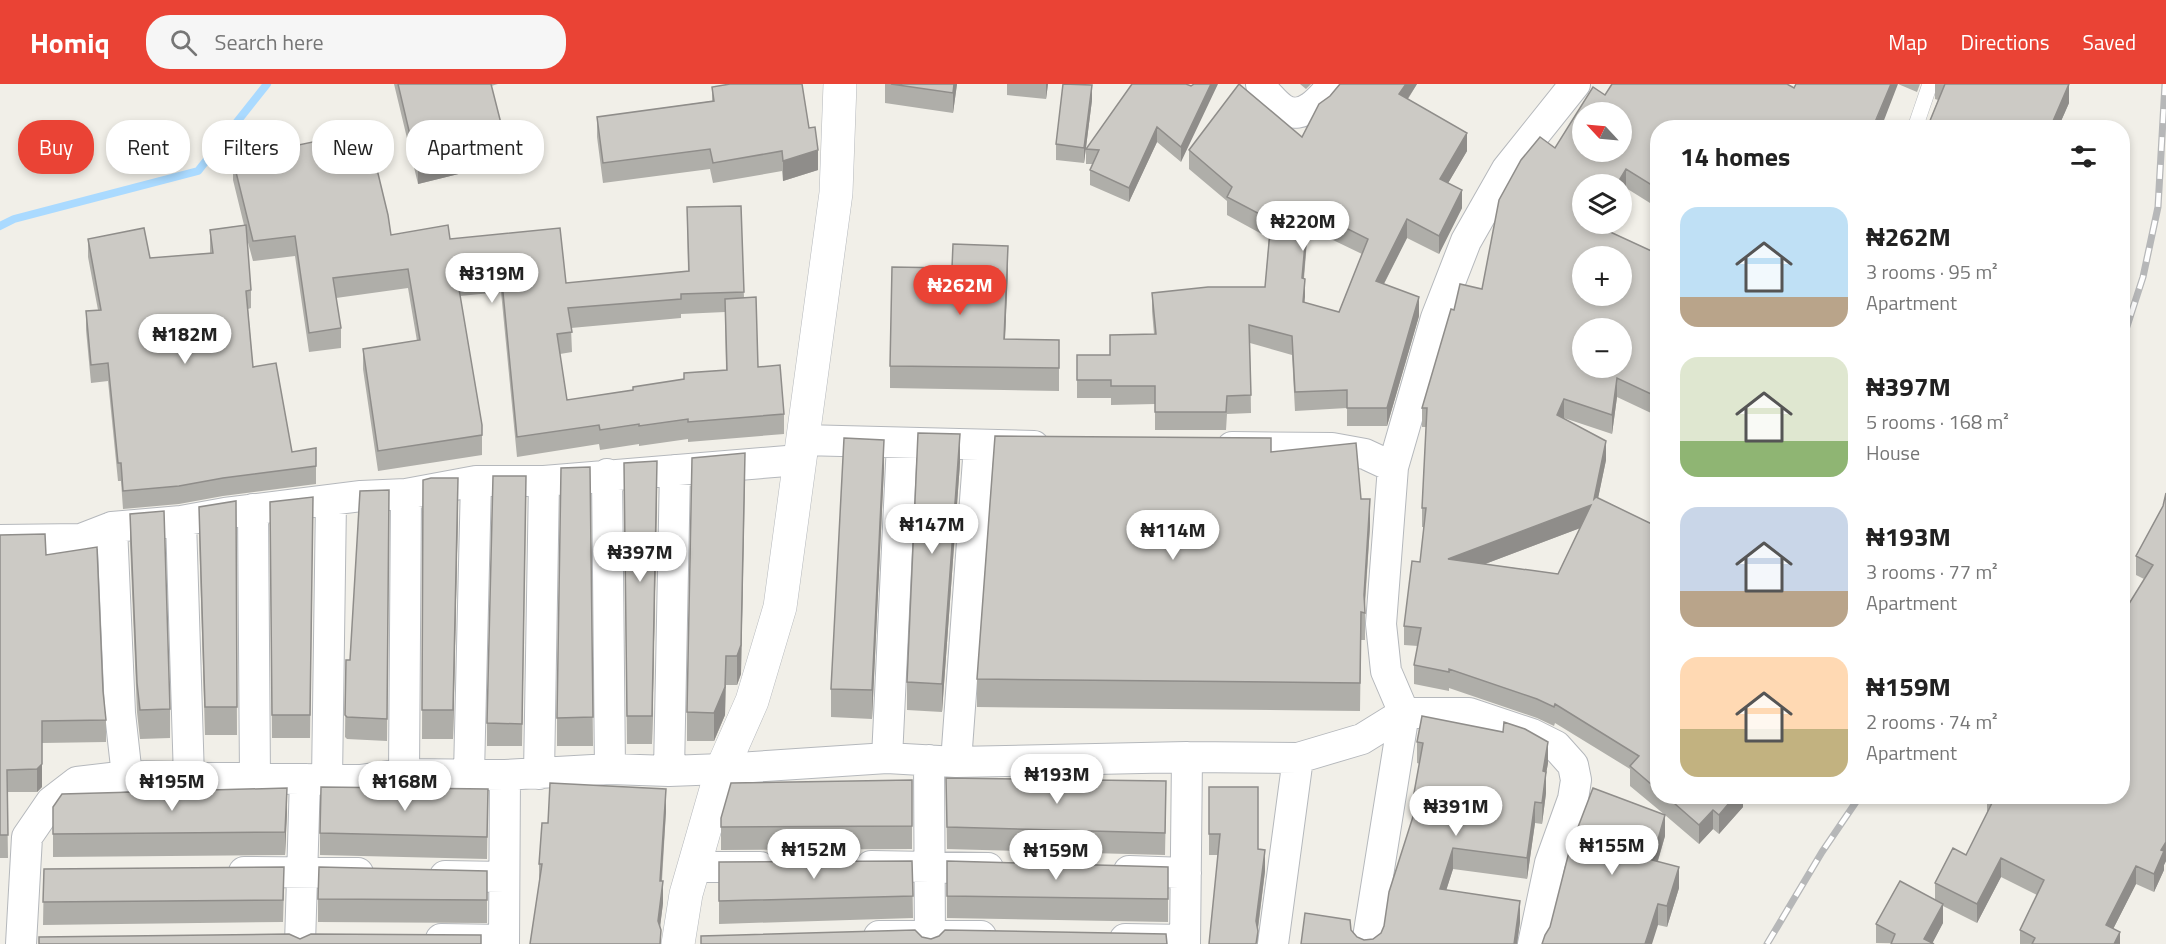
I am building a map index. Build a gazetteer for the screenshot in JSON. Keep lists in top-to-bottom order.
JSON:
{
  "north": "top left",
  "page": {
    "header": "Homiq",
    "search": "Search here",
    "nav": ["Map", "Directions", "Saved"],
    "map_buttons": ["+", "−"],
    "chip": [
      "Buy",
      "Rent",
      "Filters",
      "New",
      "Apartment"
    ],
    "heading": "14 homes",
    "list": [
      {
        "name": "₦262M",
        "note": "3 rooms · 95 m² · Apartment"
      },
      {
        "name": "₦397M",
        "note": "5 rooms · 168 m² · House"
      },
      {
        "name": "₦193M",
        "note": "3 rooms · 77 m² · Apartment"
      },
      {
        "name": "₦159M",
        "note": "2 rooms · 74 m² · Apartment"
      }
    ],
    "price": [
      "₦220M",
      "₦319M",
      "₦262M",
      "₦182M",
      "₦147M",
      "₦114M",
      "₦397M",
      "₦193M",
      "₦195M",
      "₦168M",
      "₦391M",
      "₦155M",
      "₦152M",
      "₦159M"
    ]
  }
}
